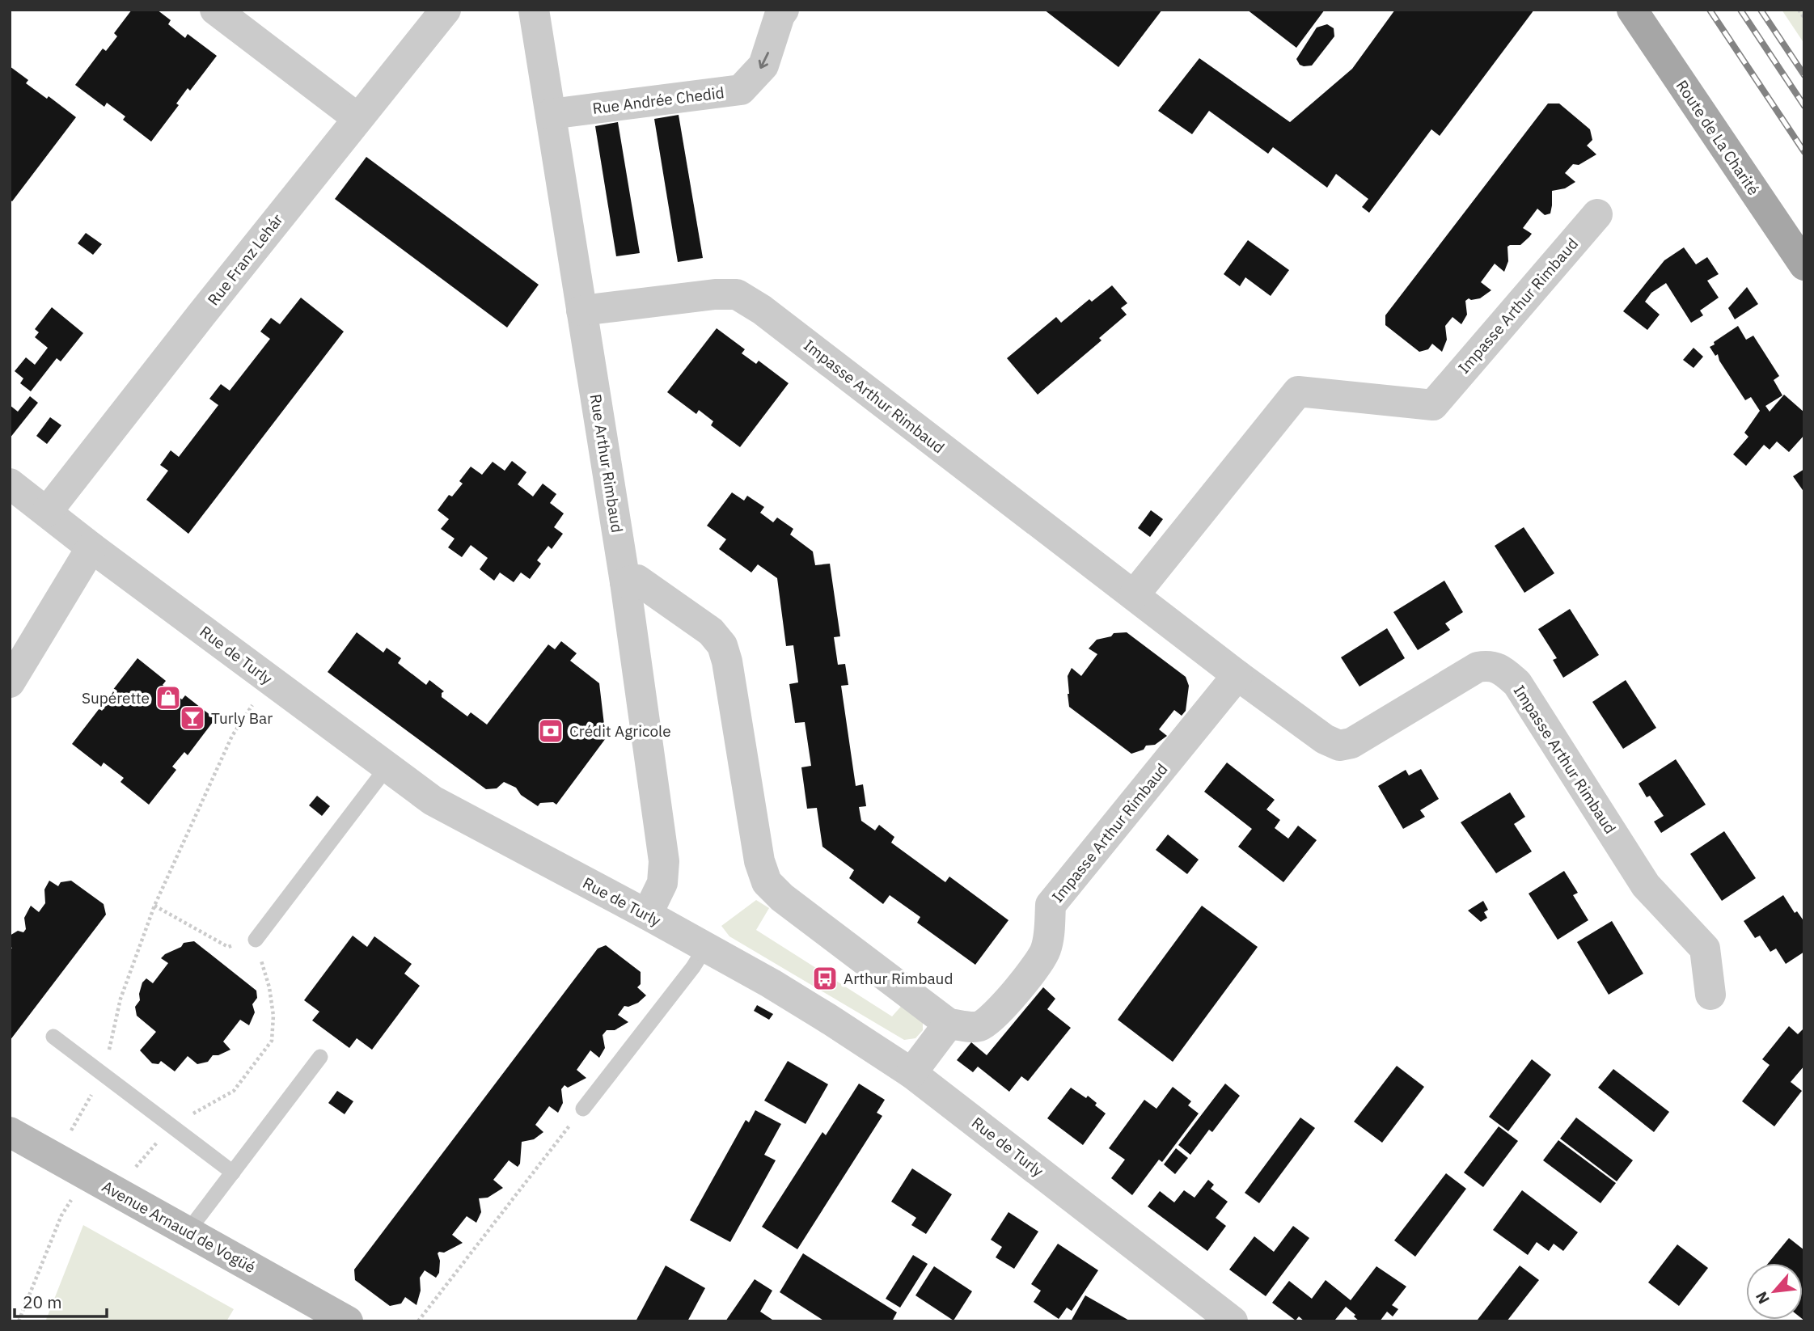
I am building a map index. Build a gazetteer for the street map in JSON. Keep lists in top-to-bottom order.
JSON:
{
  "streets": {
    "main road": ["Route de La Charité"],
    "street": [
      "Rue Andrée Chedid",
      "Rue Franz Lehár",
      "Impasse Arthur Rimbaud",
      "Rue Arthur Rimbaud",
      "Rue de Turly",
      "Avenue Arnaud de Vogüé"
    ]
  },
  "crossings": [
    ["Rue Andrée Chedid", "Rue Arthur Rimbaud"],
    ["Rue Franz Lehár", "Rue de Turly"],
    ["Impasse Arthur Rimbaud", "Rue Arthur Rimbaud"],
    ["Rue Arthur Rimbaud", "Rue de Turly"]
  ],
  "one_way": ["Rue Andrée Chedid"],
  "places": {
    "shop": ["Supérette"],
    "bar": ["Turly Bar"],
    "bank": ["Crédit Agricole"],
    "bus stop": ["Arthur Rimbaud"]
  },
  "scale_bar": "20 m",
  "north": "bottom left"
}
